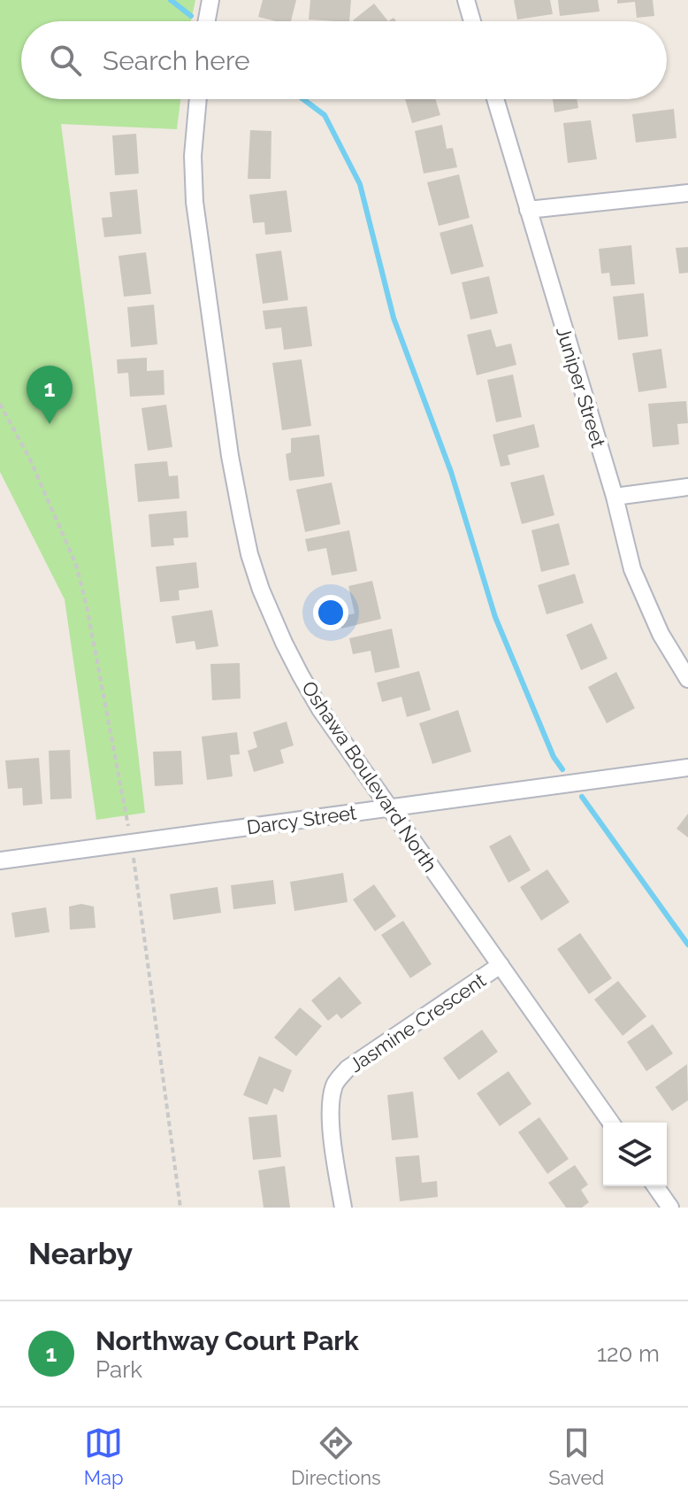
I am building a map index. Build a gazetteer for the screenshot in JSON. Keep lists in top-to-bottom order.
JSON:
{
  "streets": {
    "street": [
      "Juniper Street",
      "Oshawa Boulevard North",
      "Darcy Street",
      "Jasmine Crescent"
    ]
  },
  "crossings": [
    ["Oshawa Boulevard North", "Darcy Street"],
    ["Oshawa Boulevard North", "Jasmine Crescent"]
  ],
  "page": {
    "search": "Search here",
    "pins": "1",
    "heading": "Nearby",
    "list": [
      {
        "mark": "1",
        "name": "Northway Court Park",
        "note": "Park",
        "value": "120 m"
      }
    ],
    "nav": ["Map", "Directions", "Saved"]
  }
}
